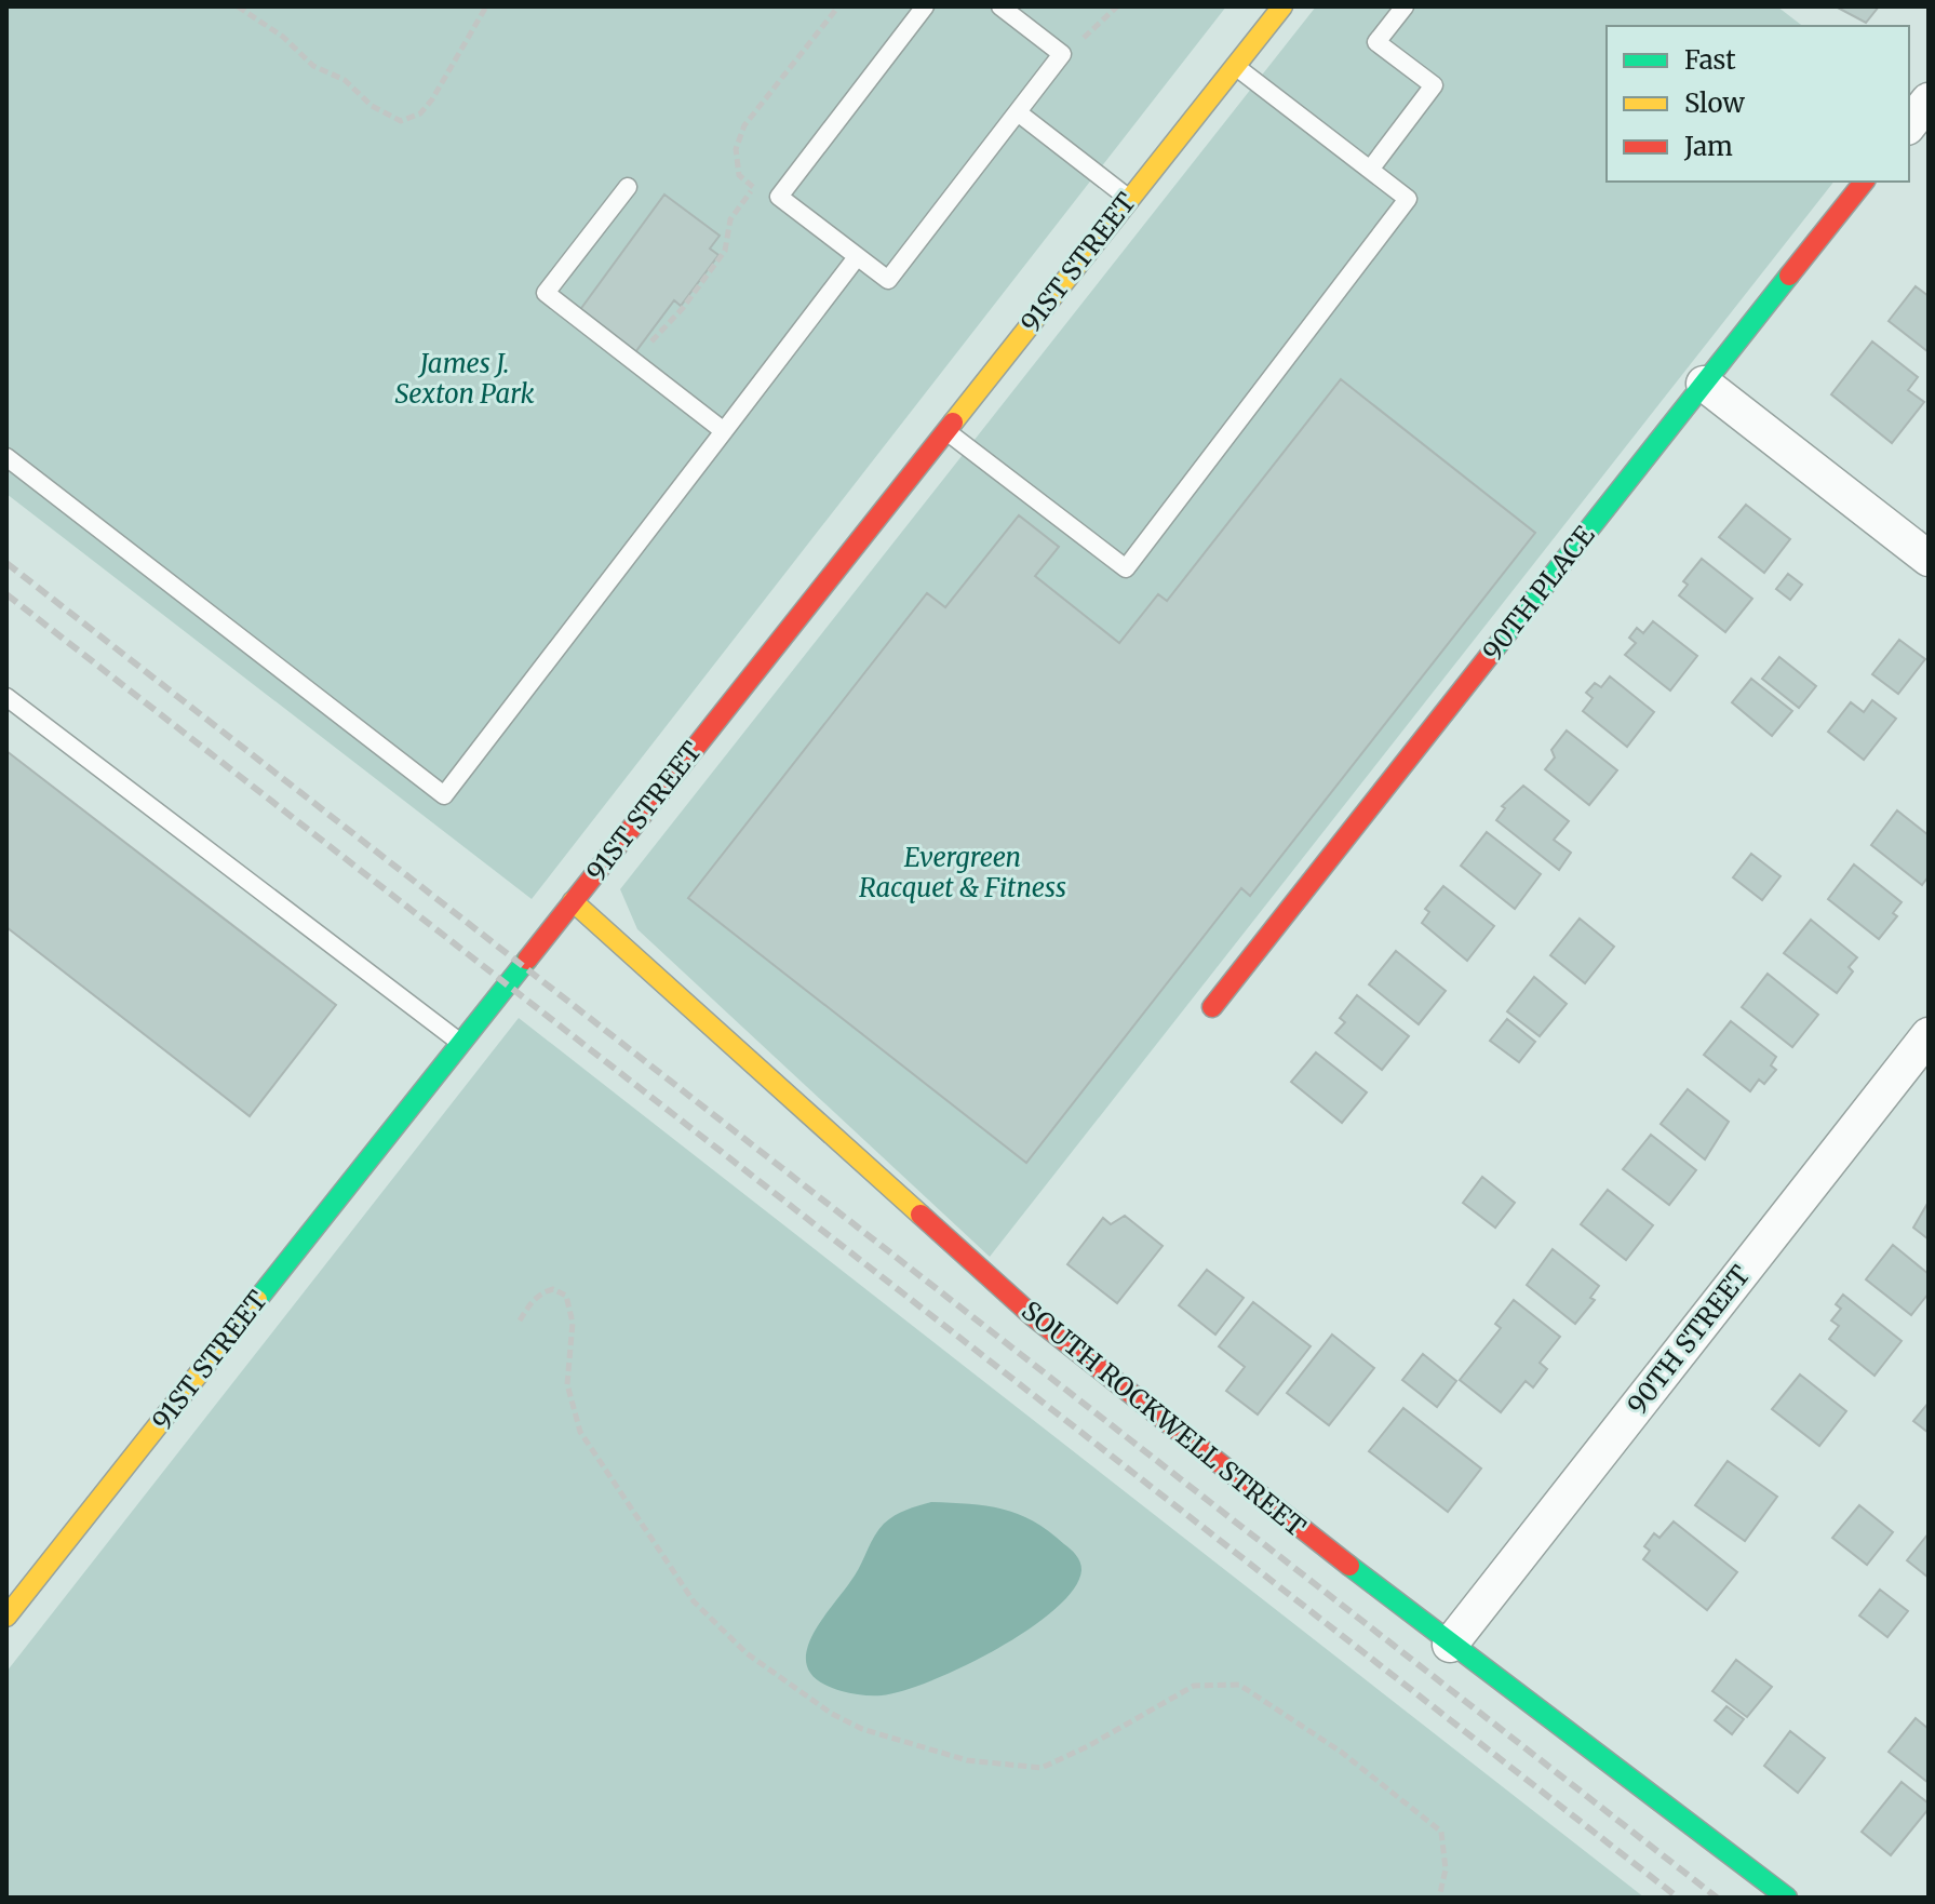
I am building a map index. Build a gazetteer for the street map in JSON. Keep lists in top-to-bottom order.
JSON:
{
  "streets": {
    "street": [
      "91ST STREET",
      "90TH PLACE",
      "90TH STREET",
      "SOUTH ROCKWELL STREET"
    ]
  },
  "crossings": [
    ["91ST STREET", "SOUTH ROCKWELL STREET"],
    ["90TH STREET", "SOUTH ROCKWELL STREET"]
  ],
  "parks": ["James J. Sexton Park", "Evergreen Racquet & Fitness"],
  "legend": ["Fast", "Slow", "Jam"]
}
